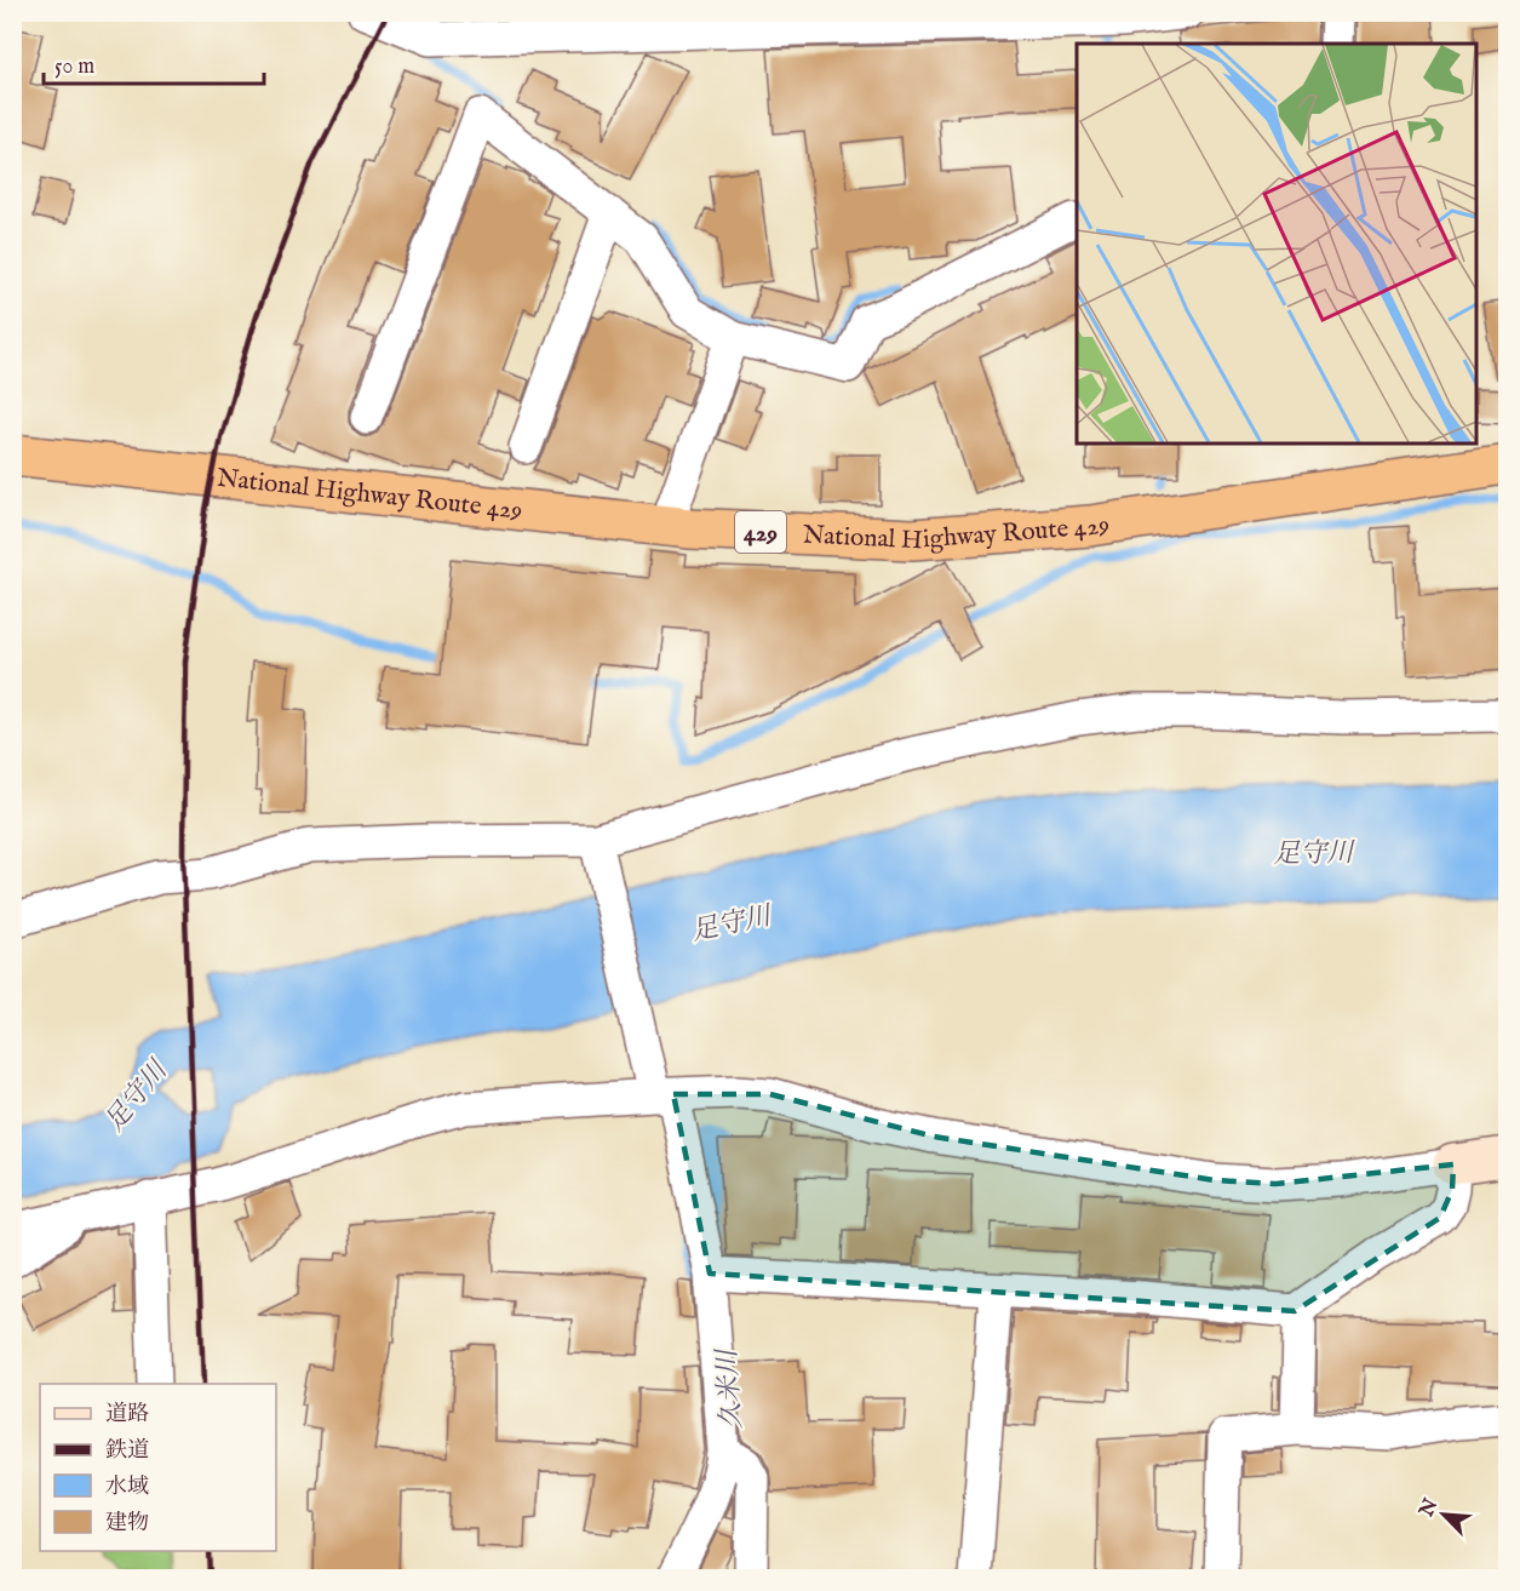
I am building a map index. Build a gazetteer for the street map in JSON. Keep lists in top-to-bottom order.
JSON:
{
  "streets": {
    "highway": ["National Highway Route 429", "429"]
  },
  "water": ["足守川", "久米川"],
  "legend": [
    "道路",
    "鉄道",
    "水域",
    "建物"
  ],
  "scale_bar": "50 m",
  "north": "top left"
}
